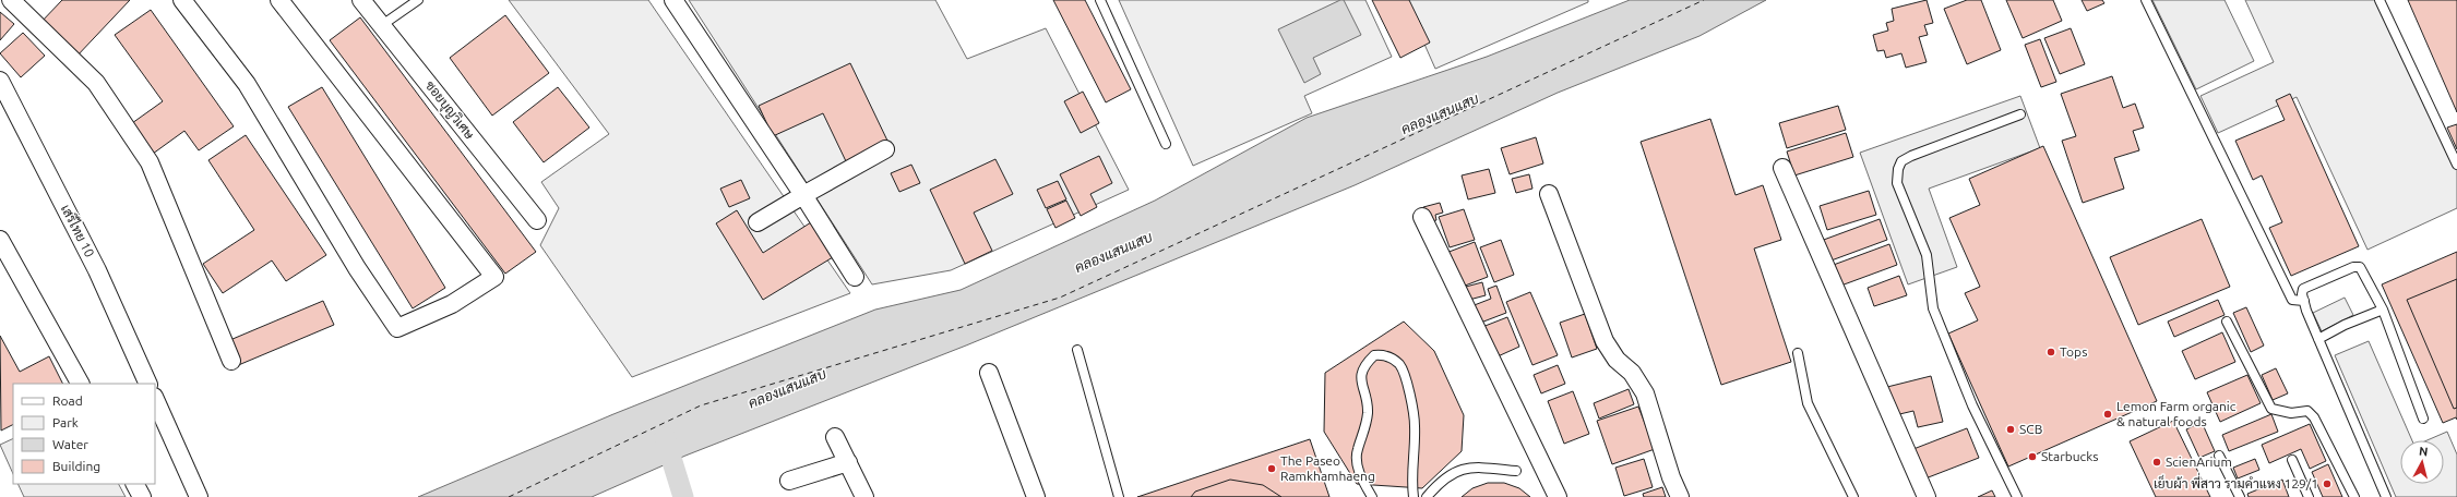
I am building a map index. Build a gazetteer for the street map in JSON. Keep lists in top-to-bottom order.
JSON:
{
  "streets": {
    "street": ["ซอยบุญวิเศษ", "เสรีไทย 10"]
  },
  "water": ["คลองแสนแสบ"],
  "places": [
    "Tops",
    "Lemon Farm organic & natural foods",
    "SCB",
    "Starbucks",
    "ScienArium",
    "The Paseo Ramkhamhaeng",
    "เย็บผ้า พี่สาว รามคำแหง 129/1"
  ],
  "legend": [
    "Road",
    "Park",
    "Water",
    "Building"
  ],
  "north": "top"
}
